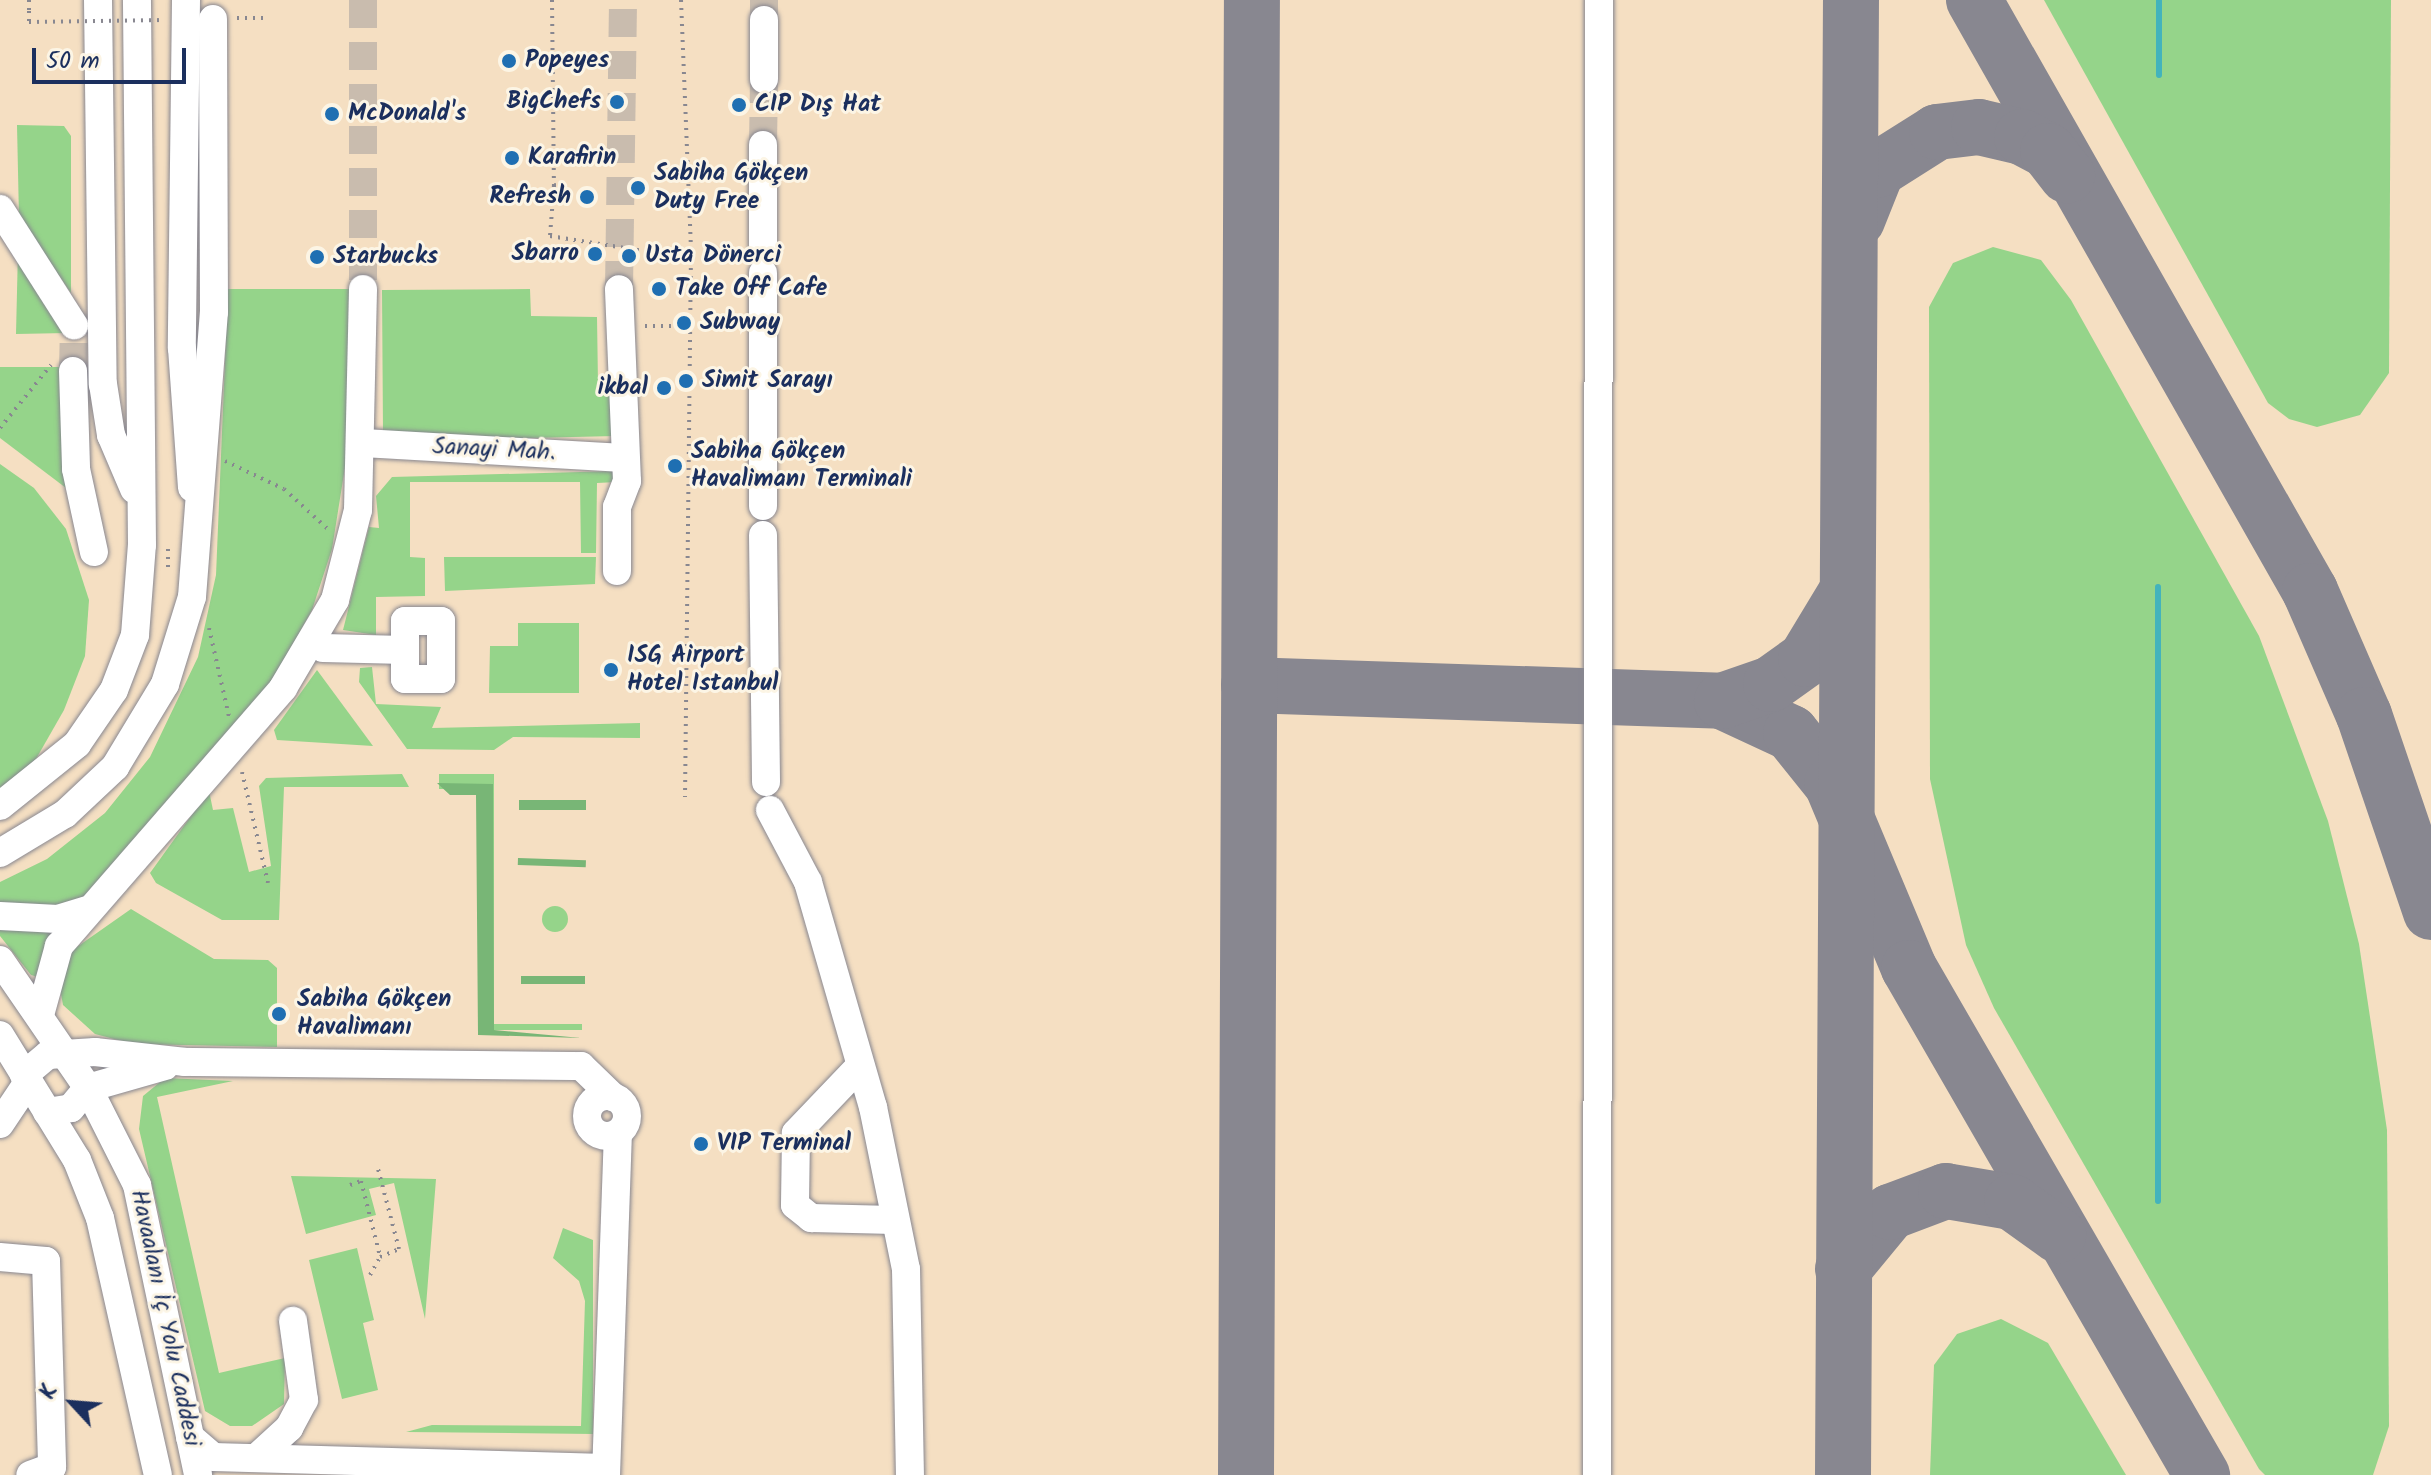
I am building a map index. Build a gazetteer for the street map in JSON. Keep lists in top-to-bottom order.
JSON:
{
  "streets": {
    "street": ["Sanayi Mah.", "Havaalanı İç Yolu Caddesi"]
  },
  "places": [
    "Popeyes",
    "BigChefs",
    "CIP Dış Hat",
    "McDonald's",
    "Karafirin",
    "Sabiha Gökçen Duty Free",
    "Refresh",
    "Sbarro",
    "Usta Dönerci",
    "Starbucks",
    "Take Off Cafe",
    "Subway",
    "Simit Sarayı",
    "ikbal",
    "Sabiha Gökçen Havalimanı Terminali",
    "ISG Airport Hotel Istanbul",
    "Sabiha Gökçen Havalimanı",
    "VIP Terminal"
  ],
  "scale_bar": "50 m",
  "north": "top left"
}
